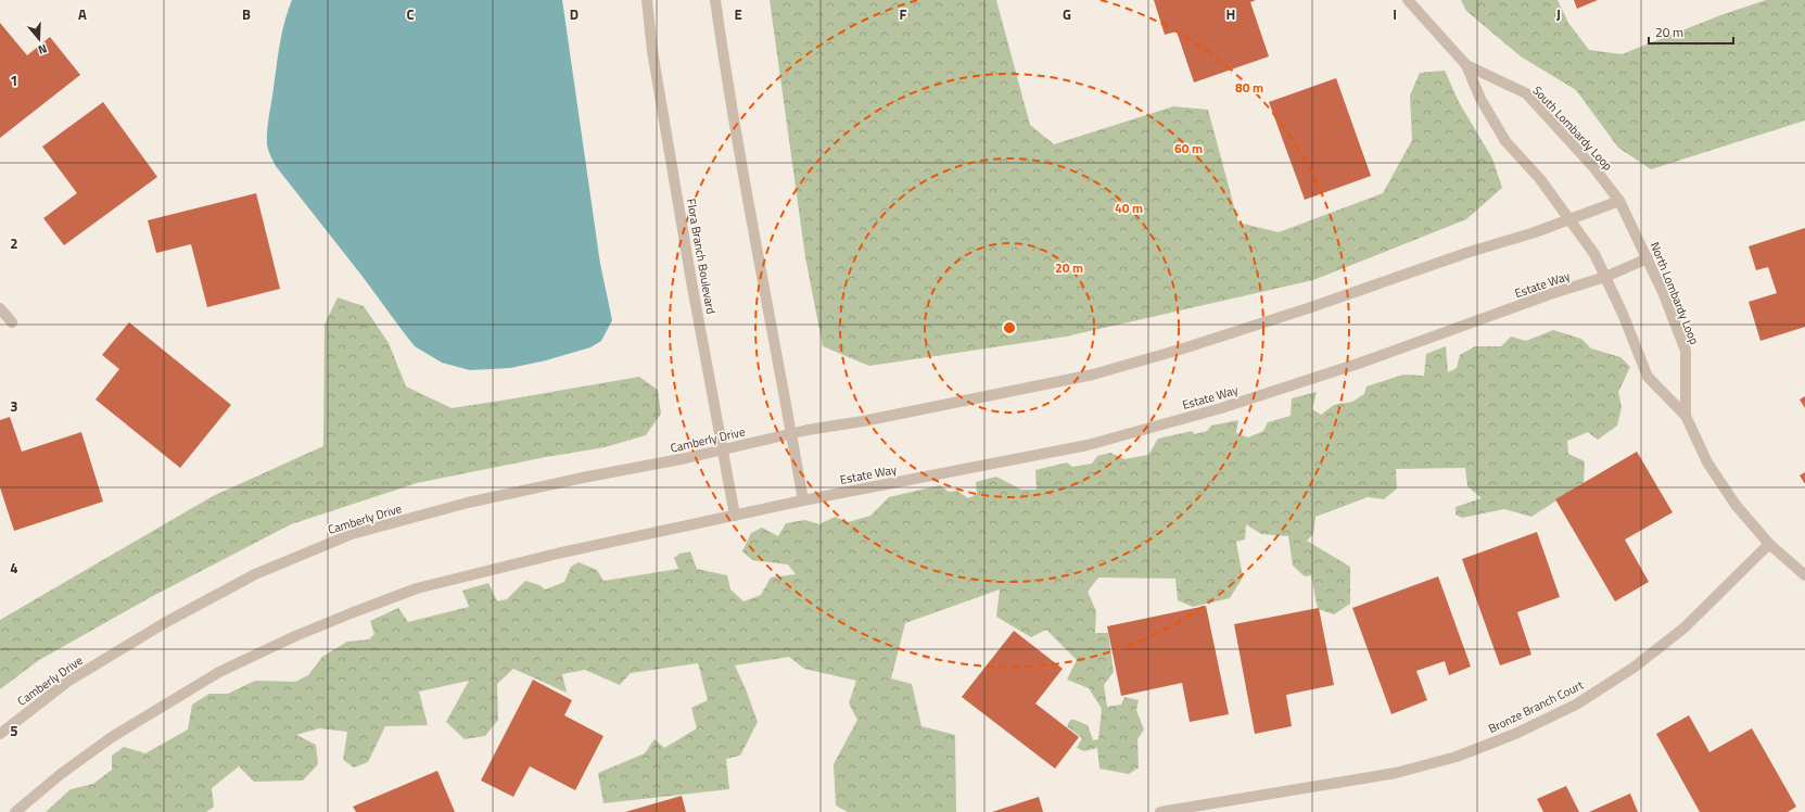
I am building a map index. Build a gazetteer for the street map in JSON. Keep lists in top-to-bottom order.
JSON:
{
  "streets": {
    "street": [
      "South Lombardy Loop",
      "Flora Branch Boulevard",
      "Estate Way",
      "North Lombardy Loop",
      "Camberly Drive",
      "Bronze Branch Court"
    ]
  },
  "crossings": [
    ["South Lombardy Loop", "North Lombardy Loop"],
    ["Flora Branch Boulevard", "Estate Way"],
    ["Flora Branch Boulevard", "Camberly Drive"],
    ["Estate Way", "North Lombardy Loop"],
    ["North Lombardy Loop", "Bronze Branch Court"]
  ],
  "scale_bar": "20 m",
  "north": "bottom",
  "grid": {
    "columns": [
      "A",
      "B",
      "C",
      "D",
      "E",
      "F",
      "G",
      "H",
      "I",
      "J"
    ],
    "rows": [
      "1",
      "2",
      "3",
      "4",
      "5"
    ]
  },
  "rings": [
    "80 m",
    "60 m",
    "40 m",
    "20 m"
  ]
}
